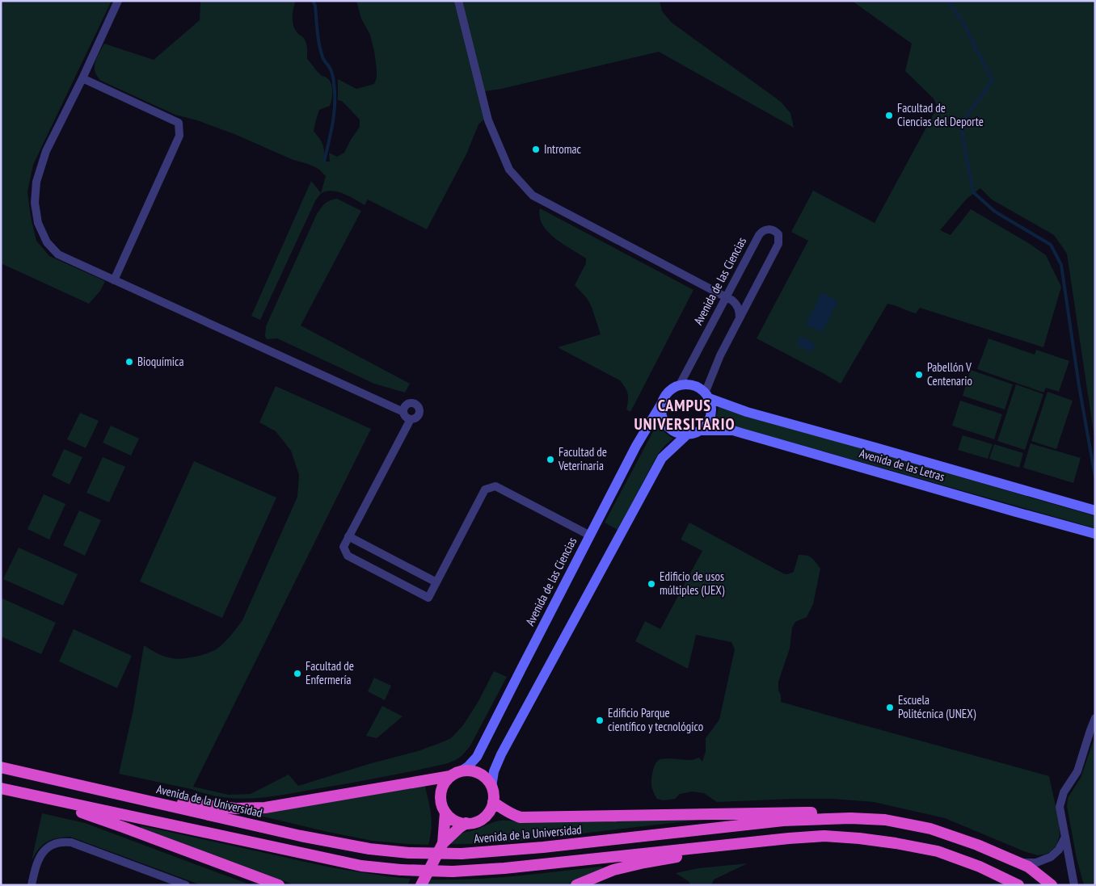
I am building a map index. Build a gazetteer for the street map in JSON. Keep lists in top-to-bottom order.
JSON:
{
  "streets": {
    "highway": ["Avenida de la Universidad"],
    "main road": ["Avenida de las Ciencias", "Avenida de las Letras"]
  },
  "crossings": [
    ["Avenida de las Ciencias", "Avenida de las Letras"]
  ],
  "districts": ["CAMPUS UNIVERSITARIO"],
  "places": [
    "Facultad de Ciencias del Deporte",
    "Intromac",
    "Bioquímica",
    "Pabellón V Centenario",
    "Facultad de Veterinaria",
    "Edificio de usos múltiples (UEX)",
    "Facultad de Enfermería",
    "Escuela Politécnica (UNEX)",
    "Edificio Parque científico y tecnológico"
  ]
}
